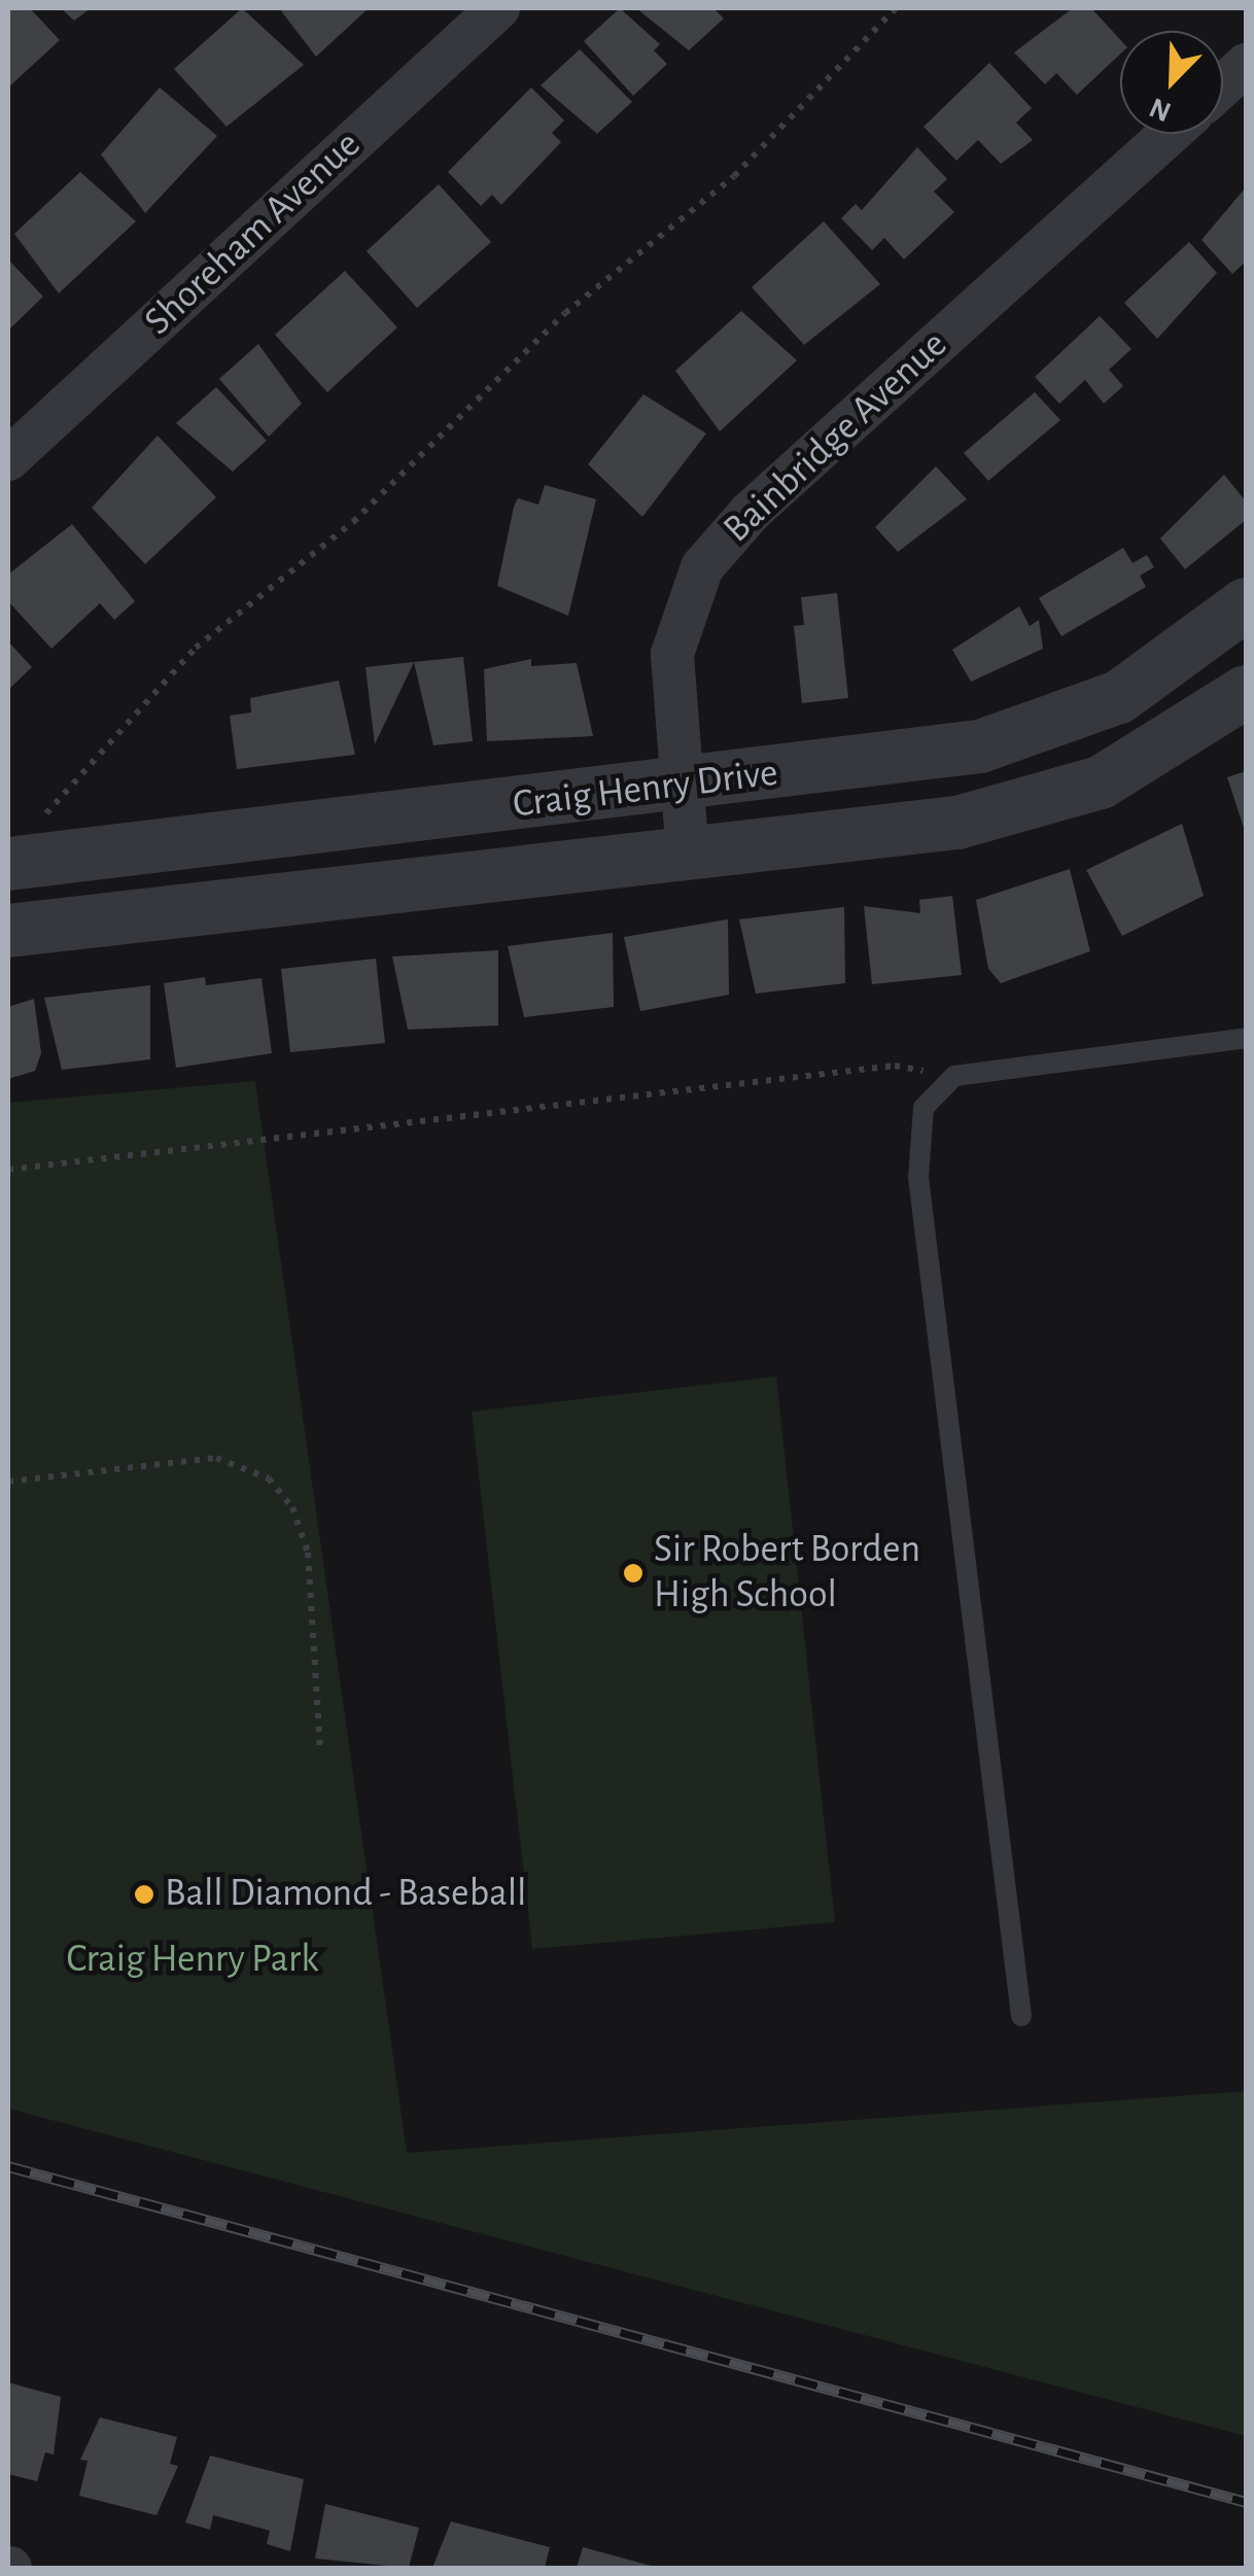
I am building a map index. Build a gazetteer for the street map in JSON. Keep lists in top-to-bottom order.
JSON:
{
  "streets": {
    "street": ["Shoreham Avenue", "Bainbridge Avenue", "Craig Henry Drive"]
  },
  "crossings": [
    ["Bainbridge Avenue", "Craig Henry Drive"]
  ],
  "parks": ["Craig Henry Park"],
  "places": ["Sir Robert Borden High School", "Ball Diamond - Baseball"],
  "north": "bottom left"
}
